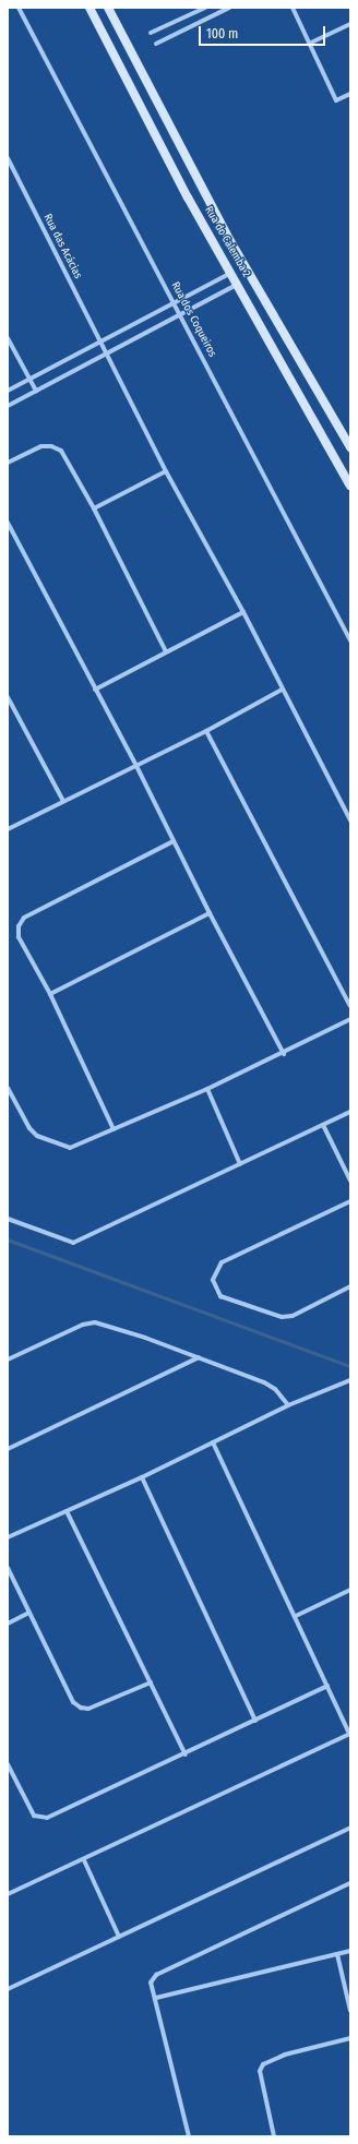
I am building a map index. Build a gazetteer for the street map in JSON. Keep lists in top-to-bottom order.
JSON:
{
  "streets": {
    "main road": ["Rua do Calemba 2"],
    "street": ["Rua das Acácias", "Rua dos Coqueiros"]
  },
  "scale_bar": "100 m"
}
